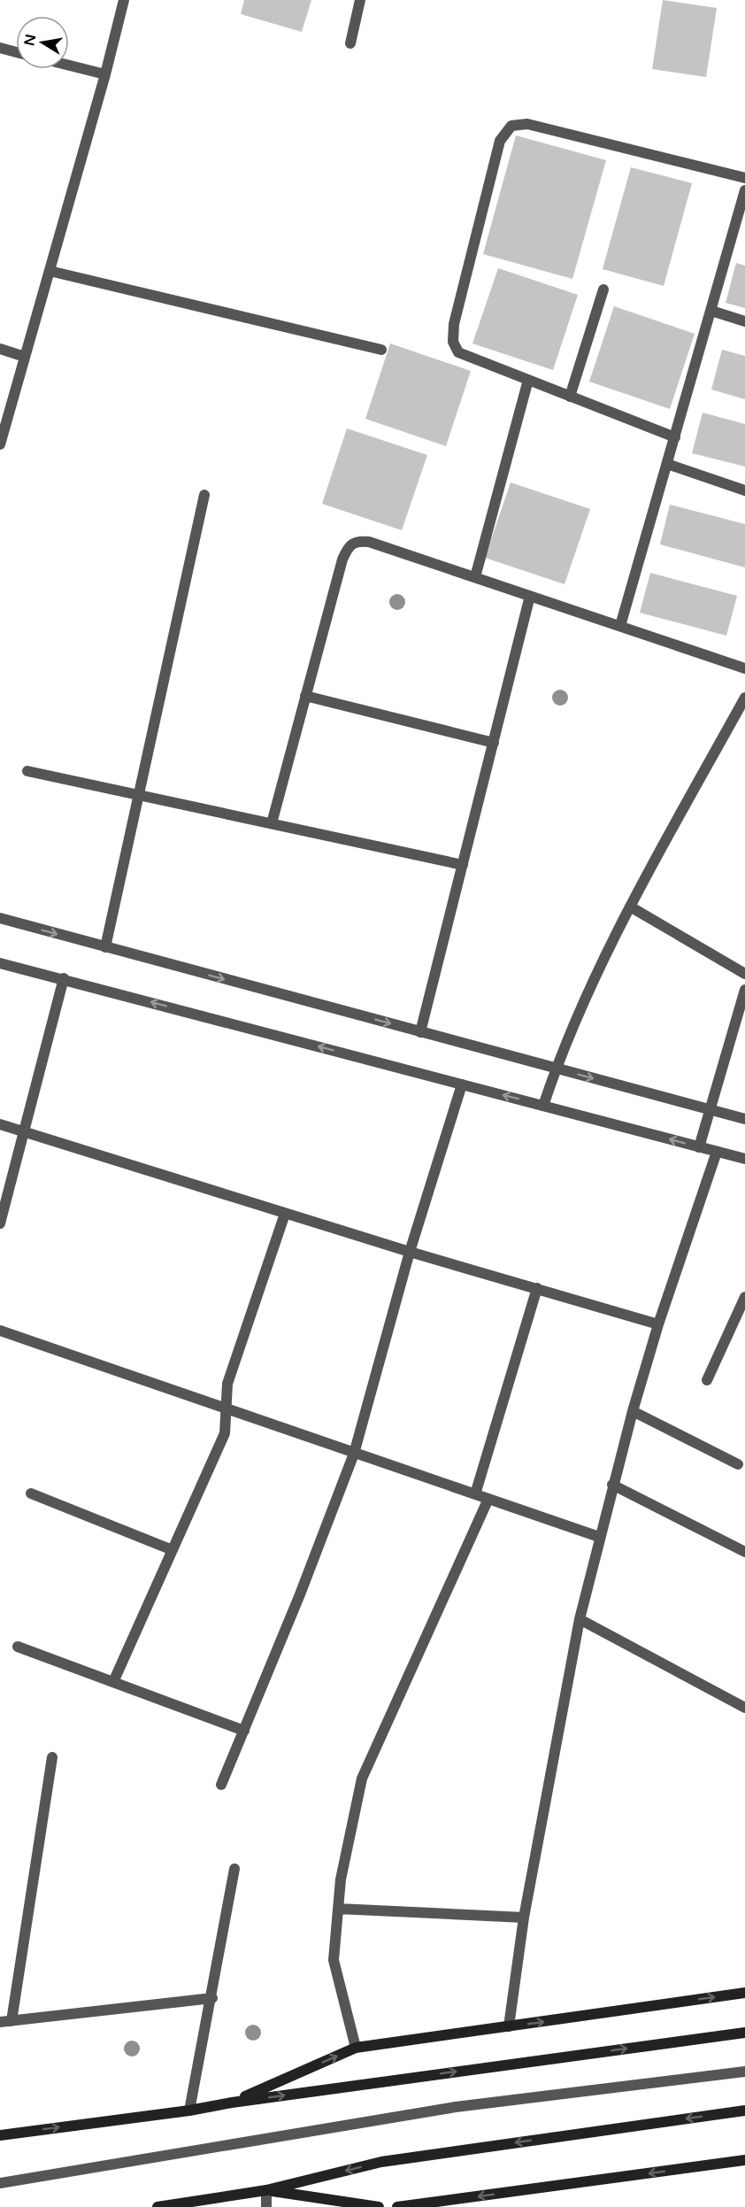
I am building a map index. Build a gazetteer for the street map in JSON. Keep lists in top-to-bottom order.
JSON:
{
  "north": "left"
}
